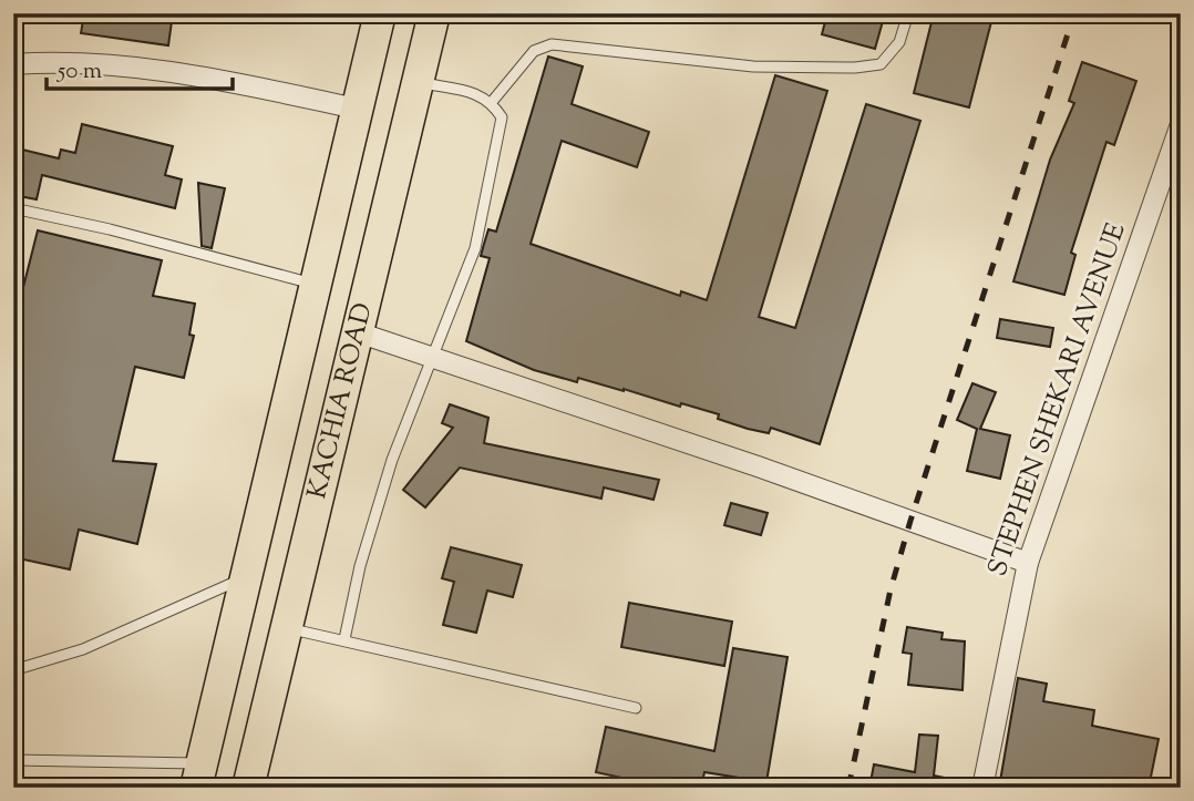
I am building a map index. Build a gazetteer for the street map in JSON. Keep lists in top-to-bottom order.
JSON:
{
  "streets": {
    "main road": ["KACHIA ROAD"],
    "street": ["STEPHEN SHEKARI AVENUE"]
  },
  "scale_bar": "50 m"
}
